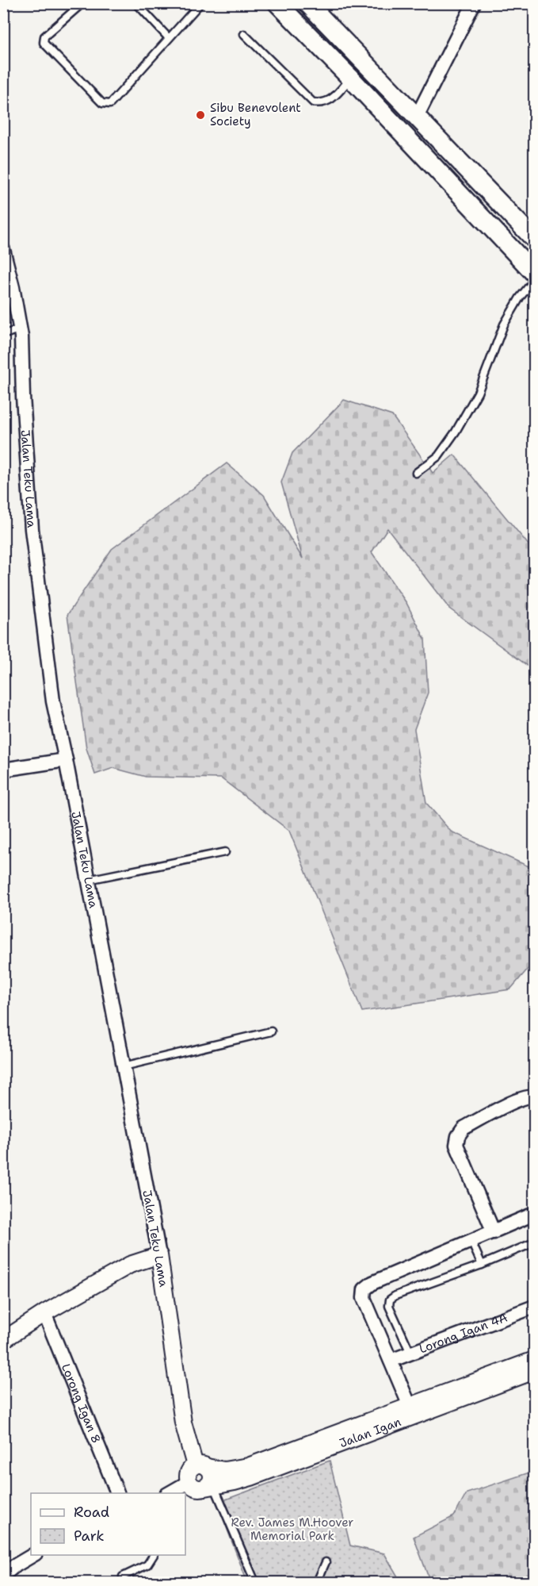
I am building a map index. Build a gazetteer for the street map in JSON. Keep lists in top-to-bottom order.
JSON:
{
  "streets": {
    "street": [
      "Jalan Teku Lama",
      "Lorong Igan 4A",
      "Lorong Igan 8",
      "Jalan Igan"
    ]
  },
  "crossings": [
    ["Jalan Teku Lama", "Jalan Igan"]
  ],
  "parks": ["Rev. James M.Hoover Memorial Park"],
  "places": ["Sibu Benevolent Society"],
  "legend": ["Road", "Park"]
}
